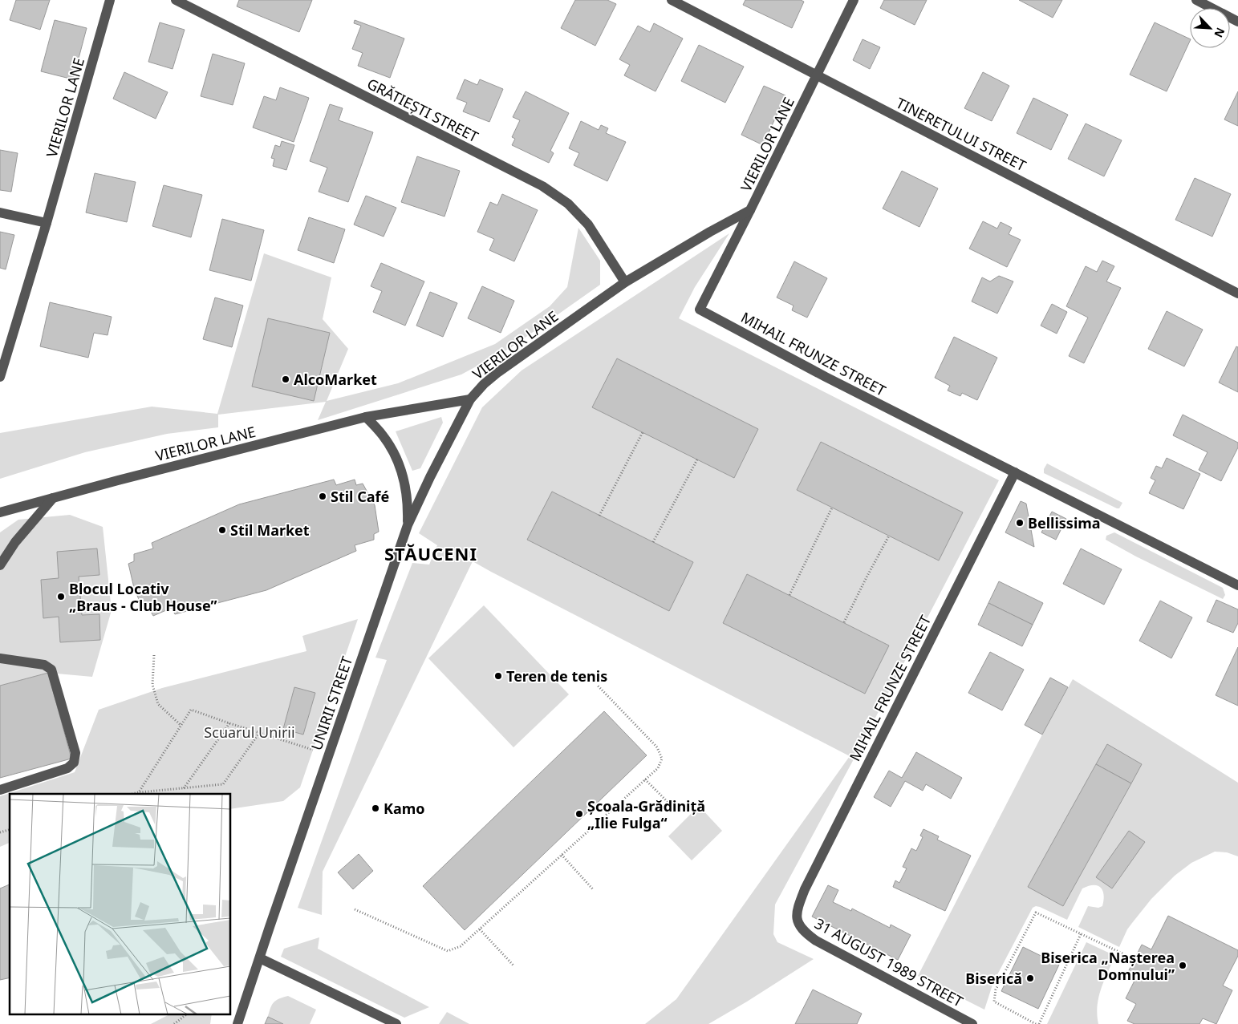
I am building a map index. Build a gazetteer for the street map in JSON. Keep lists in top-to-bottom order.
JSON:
{
  "streets": {
    "street": [
      "VIERILOR LANE",
      "GRĂTIEȘTI STREET",
      "TINERETULUI STREET",
      "MIHAIL FRUNZE STREET",
      "UNIRII STREET",
      "31 AUGUST 1989 STREET"
    ]
  },
  "crossings": [
    ["VIERILOR LANE", "GRĂTIEȘTI STREET"],
    ["VIERILOR LANE", "TINERETULUI STREET"],
    ["VIERILOR LANE", "MIHAIL FRUNZE STREET"],
    ["VIERILOR LANE", "UNIRII STREET"],
    ["MIHAIL FRUNZE STREET", "31 AUGUST 1989 STREET"]
  ],
  "districts": ["STĂUCENI"],
  "parks": ["Scuarul Unirii"],
  "places": [
    "AlcoMarket",
    "Stil Café",
    "Bellissima",
    "Stil Market",
    "Blocul Locativ „Braus - Club House”",
    "Teren de tenis",
    "Kamo",
    "Școala-Grădiniță „Ilie Fulga“",
    "Biserica „Nașterea Domnului”",
    "Biserică"
  ],
  "north": "bottom right"
}
